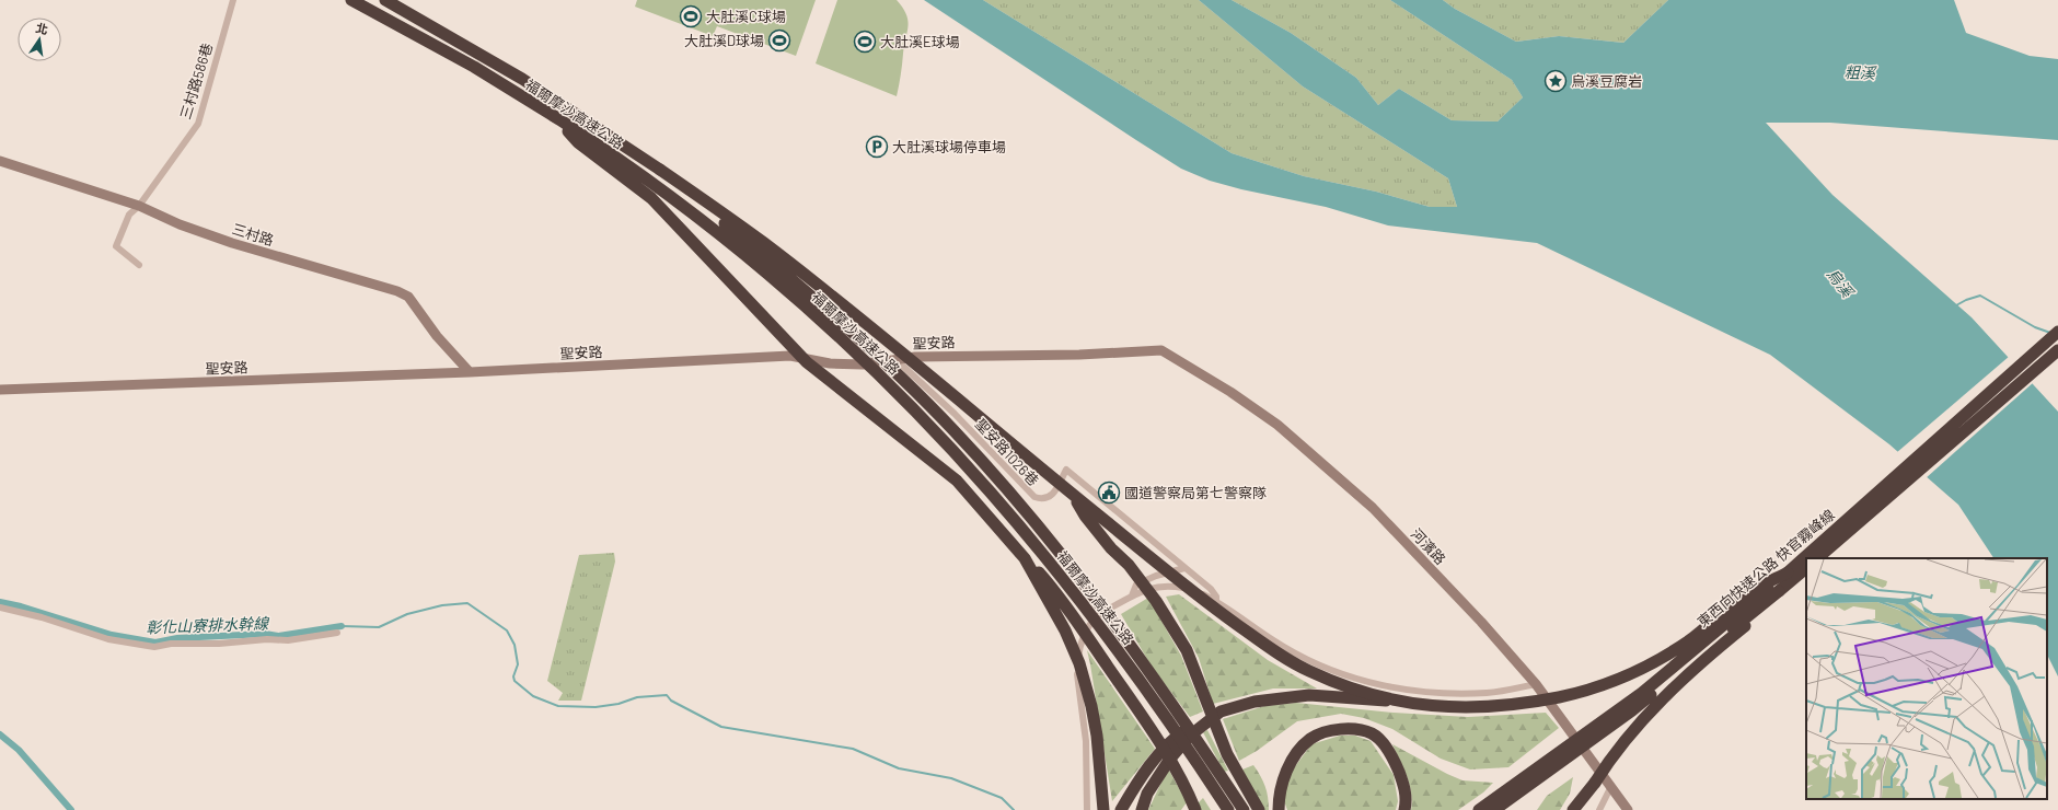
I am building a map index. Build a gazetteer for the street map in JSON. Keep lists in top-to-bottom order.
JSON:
{
  "streets": {
    "highway": ["福爾摩沙高速公路", "東西向快速公路 快官霧峰線"],
    "street": [
      "三村路586巷",
      "三村路",
      "聖安路",
      "聖安路1026巷",
      "河濱路"
    ]
  },
  "crossings": [
    ["三村路586巷", "三村路"],
    ["三村路", "聖安路"],
    ["聖安路", "聖安路1026巷"],
    ["聖安路", "河濱路"]
  ],
  "water": ["粗溪", "烏溪", "彰化山寮排水幹線"],
  "places": {
    "sports": ["大肚溪C球場", "大肚溪D球場", "大肚溪E球場"],
    "place": ["烏溪豆腐岩"],
    "parking": ["大肚溪球場停車場"],
    "public building": ["國道警察局第七警察隊"]
  },
  "north": "top"
}
